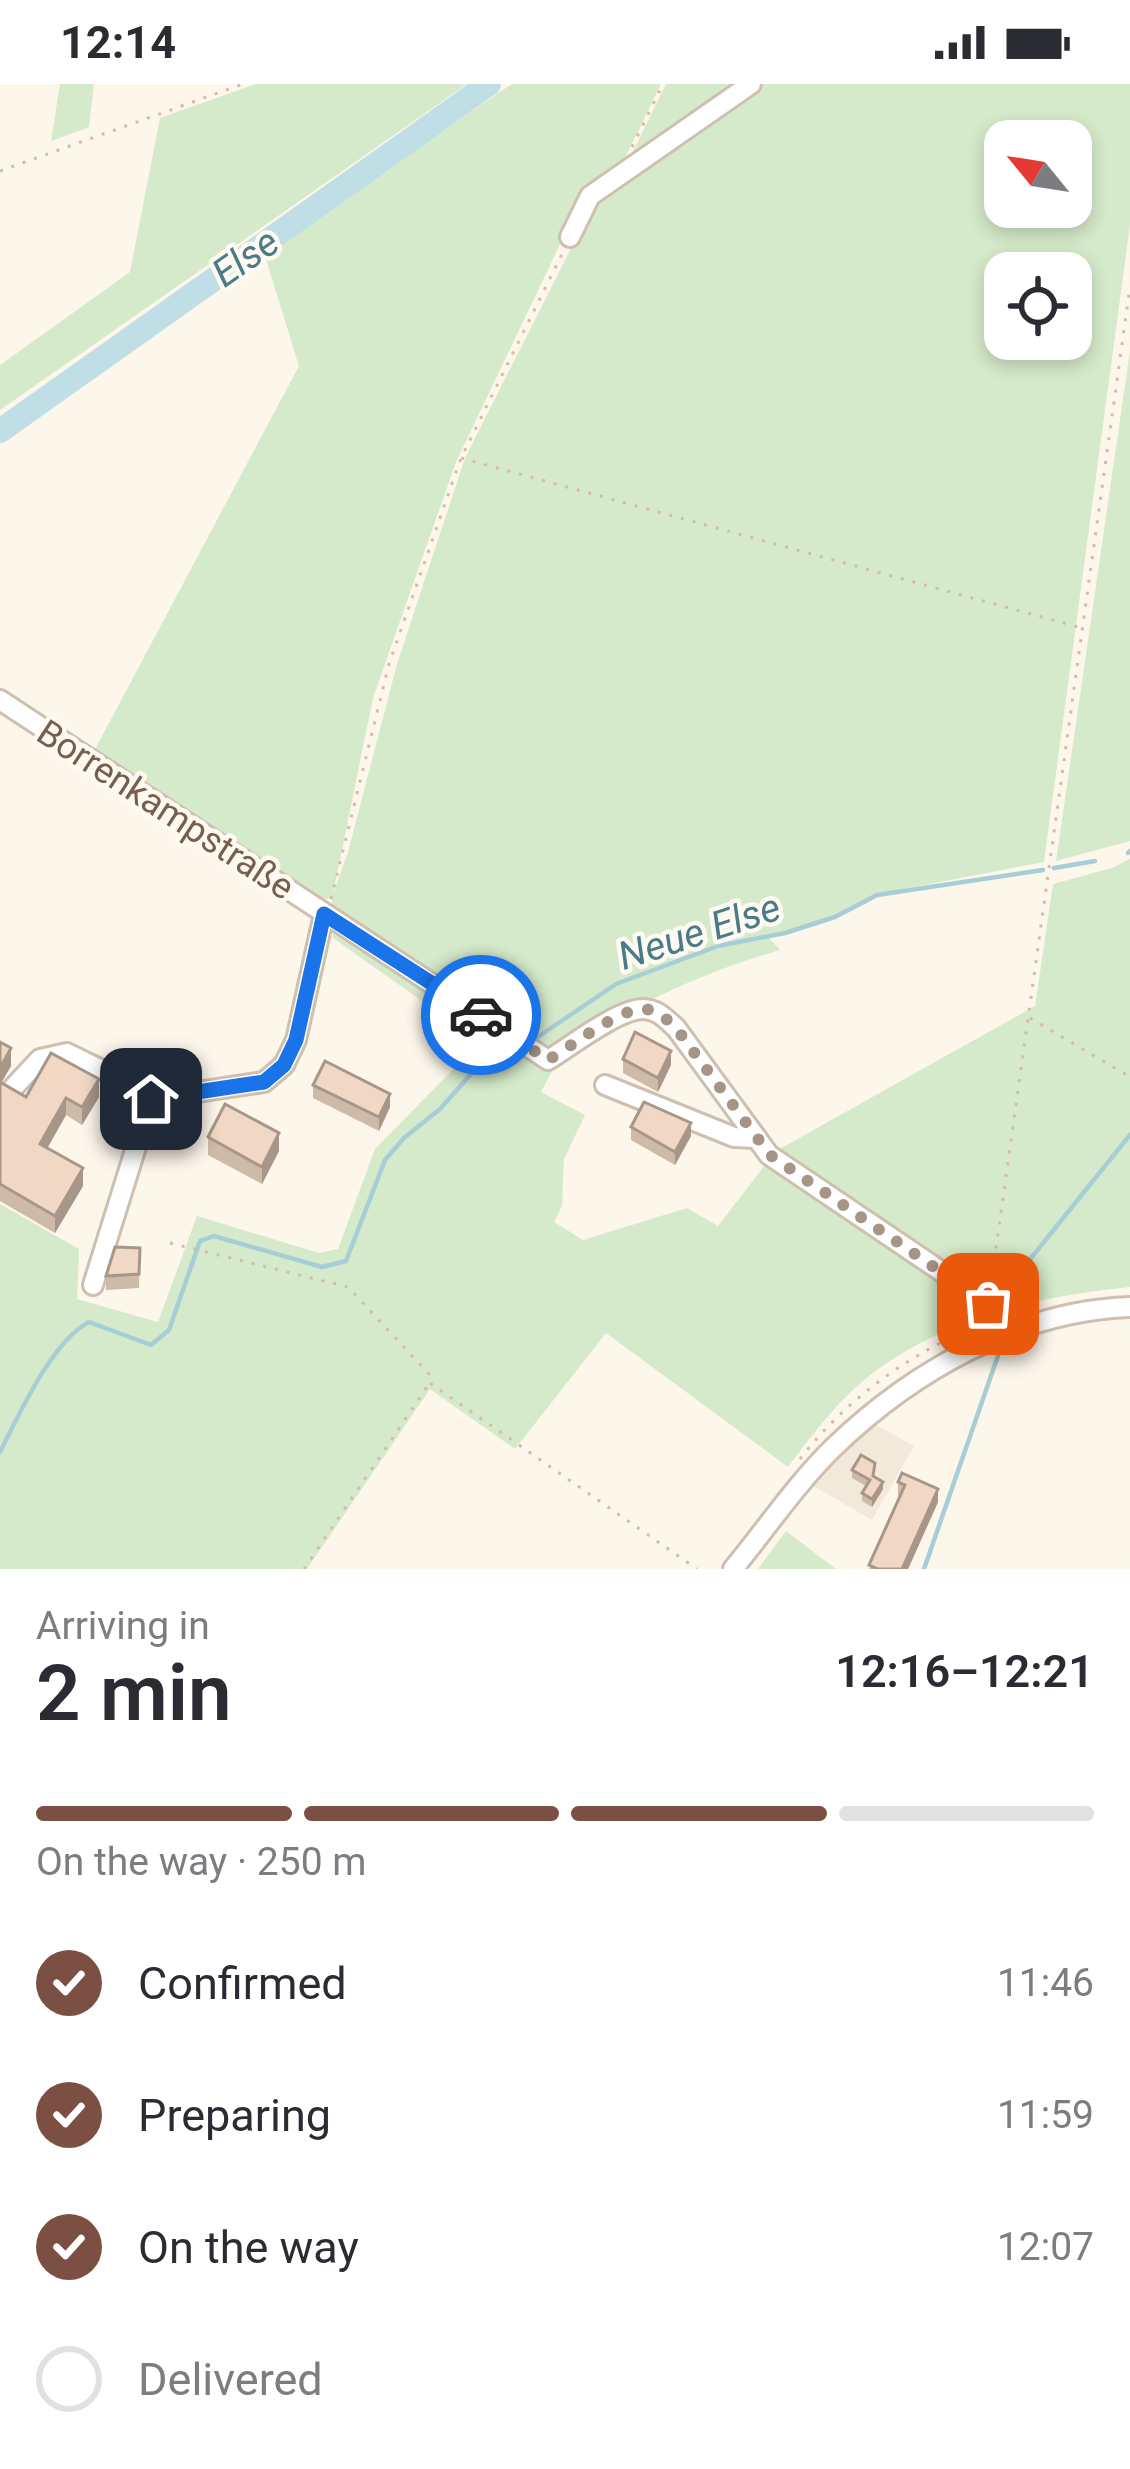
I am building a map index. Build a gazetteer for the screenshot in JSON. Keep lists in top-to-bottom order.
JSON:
{
  "streets": {
    "street": ["Borrenkampstraße"]
  },
  "water": ["Else", "Neue Else"],
  "north": "top left",
  "page": {
    "status": "12:14",
    "heading": ["2 min", "Arriving in", "12:16–12:21"],
    "bar": "On the way · 250 m",
    "list": [
      ["Confirmed", "11:46"],
      ["Preparing", "11:59"],
      ["On the way", "12:07"],
      "Delivered"
    ]
  }
}
